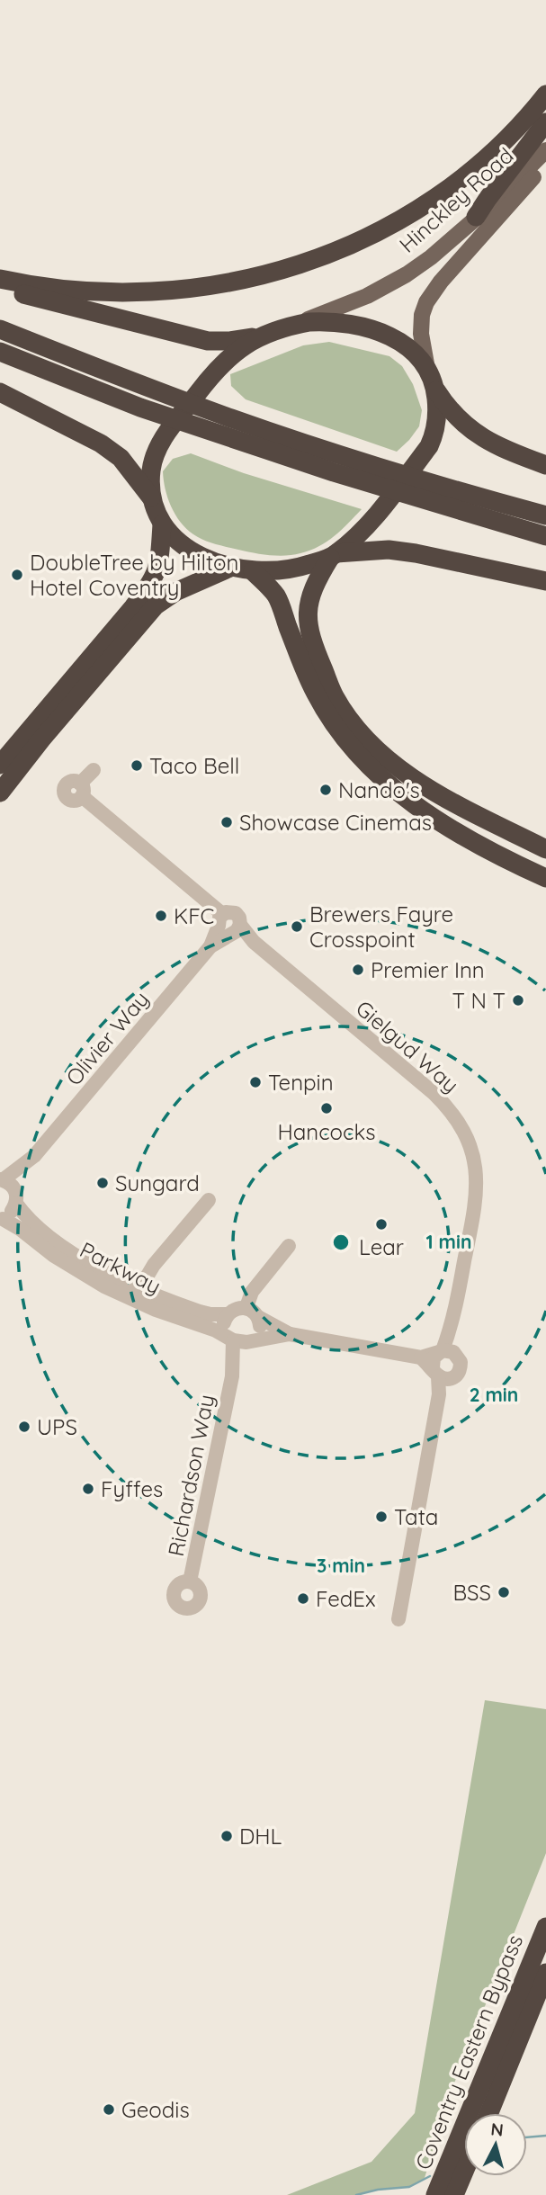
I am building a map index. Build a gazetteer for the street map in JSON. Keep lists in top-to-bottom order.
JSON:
{
  "streets": {
    "highway": ["Coventry Eastern Bypass"],
    "main road": ["Hinckley Road"],
    "street": [
      "Olivier Way",
      "Gielgud Way",
      "Parkway",
      "Richardson Way"
    ]
  },
  "crossings": [
    ["Olivier Way", "Gielgud Way"],
    ["Olivier Way", "Parkway"],
    ["Parkway", "Richardson Way"]
  ],
  "places": [
    "DoubleTree by Hilton Hotel Coventry",
    "Taco Bell",
    "Nando's",
    "Showcase Cinemas",
    "KFC",
    "Brewers Fayre Crosspoint",
    "Premier Inn",
    "T N T",
    "Tenpin",
    "Hancocks",
    "Sungard",
    "Lear",
    "UPS",
    "Fyffes",
    "Tata",
    "BSS",
    "FedEx",
    "DHL",
    "Geodis"
  ],
  "north": "top",
  "rings": ["1 min", "2 min", "3 min"]
}
